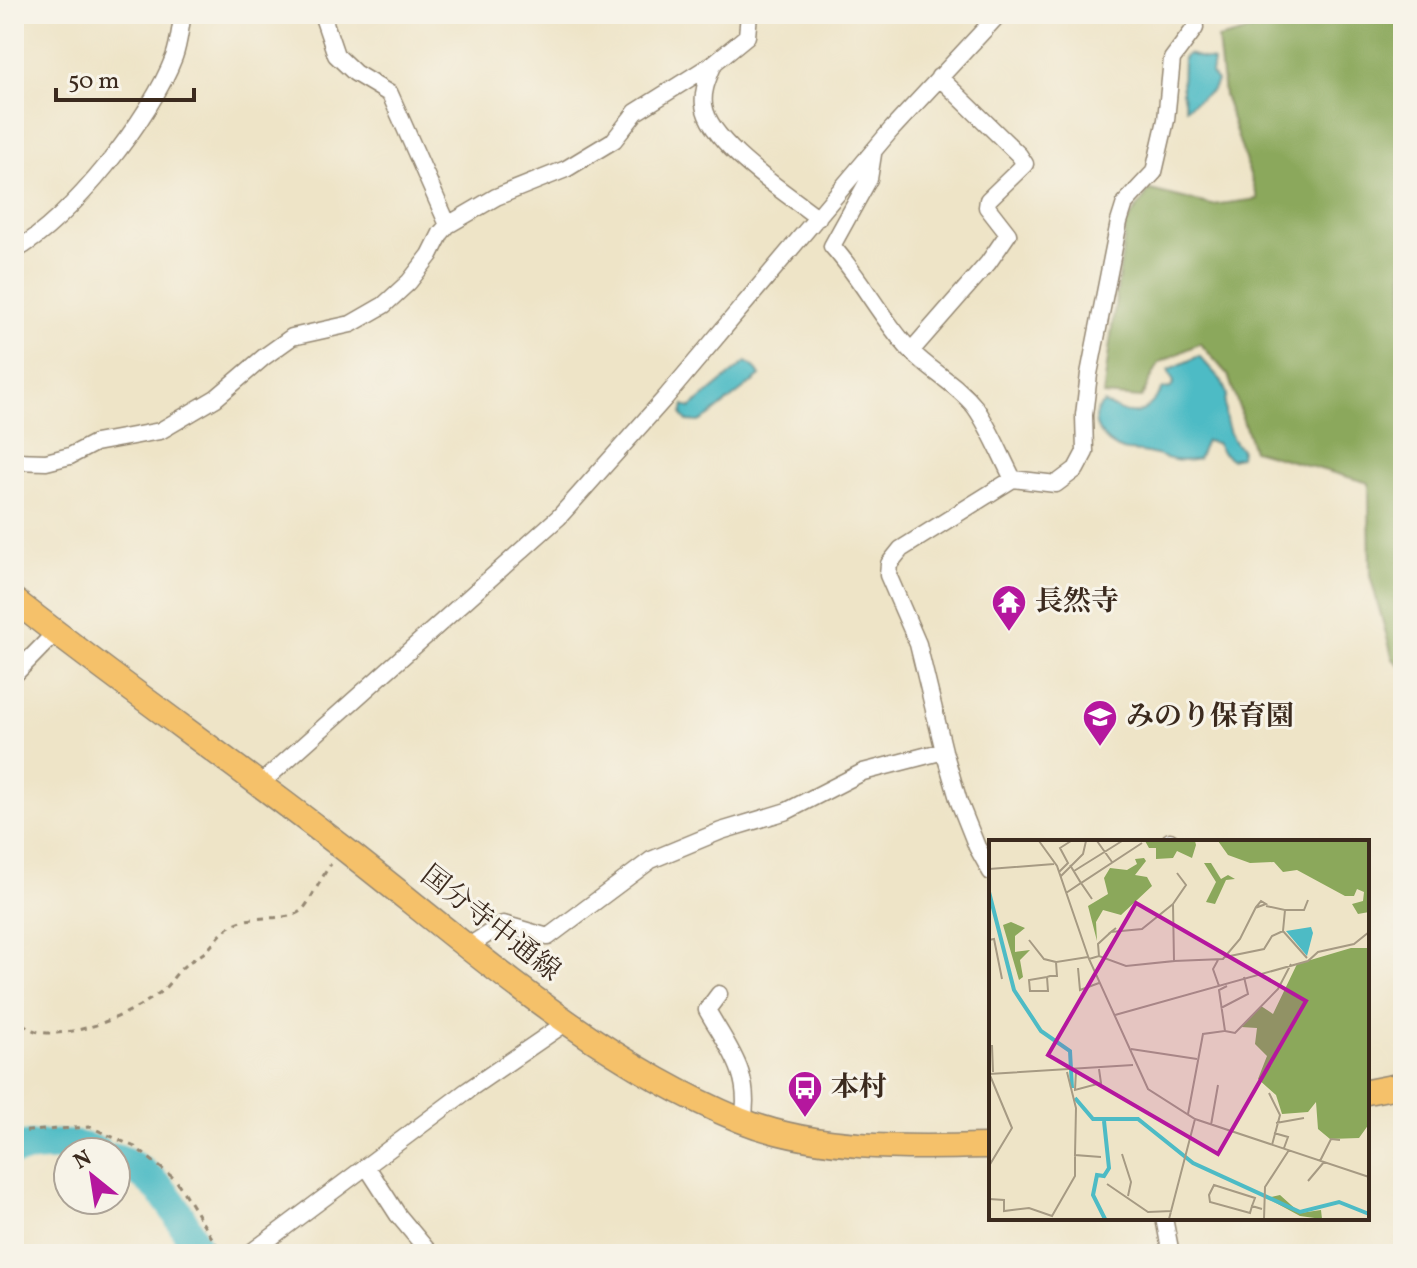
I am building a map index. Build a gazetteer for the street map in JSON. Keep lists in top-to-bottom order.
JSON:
{
  "streets": {
    "main road": ["国分寺中通線"]
  },
  "places": {
    "temple": ["長然寺"],
    "school or university": ["みのり保育園"],
    "bus stop": ["本村"]
  },
  "scale_bar": "50 m",
  "north": "top left"
}
